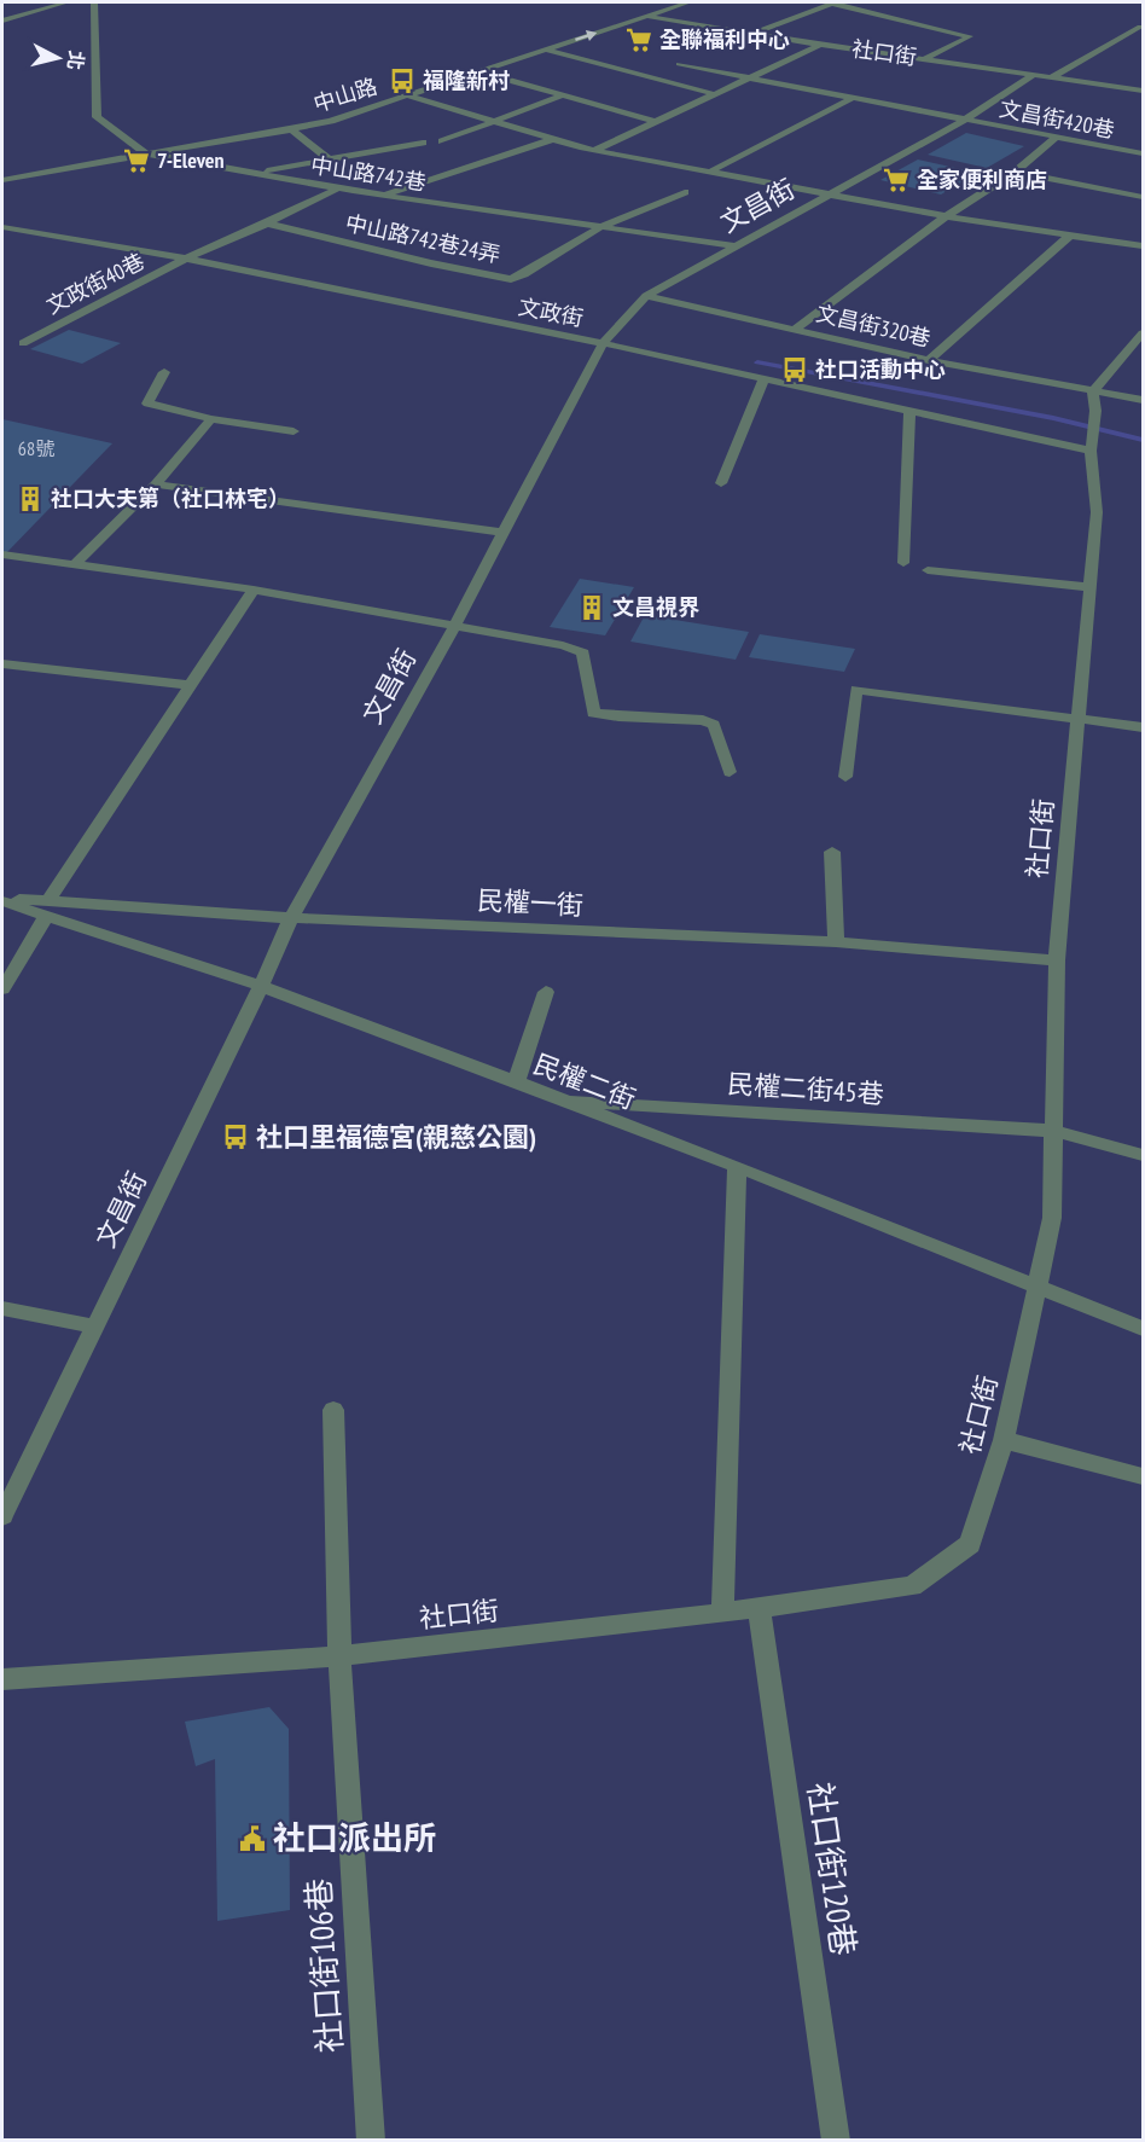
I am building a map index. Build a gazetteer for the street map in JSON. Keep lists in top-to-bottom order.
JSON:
{
  "streets": {
    "street": [
      "社口街",
      "中山路",
      "文昌街420巷",
      "中山路742巷",
      "文昌街",
      "中山路742巷24弄",
      "文政街40巷",
      "文政街",
      "文昌街320巷",
      "民權一街",
      "民權二街",
      "民權二街45巷",
      "社口街120巷",
      "社口街106巷"
    ]
  },
  "crossings": [
    ["社口街", "中山路"],
    ["社口街", "文昌街"],
    ["社口街", "文政街"],
    ["社口街", "文昌街320巷"],
    ["社口街", "民權一街"],
    ["社口街", "民權二街"],
    ["社口街", "民權二街45巷"],
    ["社口街", "社口街120巷"],
    ["社口街", "社口街106巷"],
    ["中山路", "中山路742巷"],
    ["文昌街420巷", "文昌街"],
    ["中山路742巷", "文昌街"],
    ["中山路742巷", "中山路742巷24弄"],
    ["中山路742巷", "文政街40巷"],
    ["文昌街", "文政街"],
    ["文昌街", "文昌街320巷"],
    ["文昌街", "民權一街"],
    ["文昌街", "民權二街"],
    ["中山路742巷24弄", "文政街40巷"],
    ["文政街40巷", "文政街"],
    ["民權一街", "民權二街"],
    ["民權二街", "民權二街45巷"]
  ],
  "places": {
    "supermarket": ["全聯福利中心", "7-Eleven", "全家便利商店"],
    "bus stop": ["福隆新村", "社口活動中心", "社口里福德宮(親慈公園)"],
    "building": ["社口大夫第（社口林宅）", "文昌視界"],
    "public building": ["社口派出所"]
  },
  "house_numbers": ["68號"],
  "north": "right"
}
